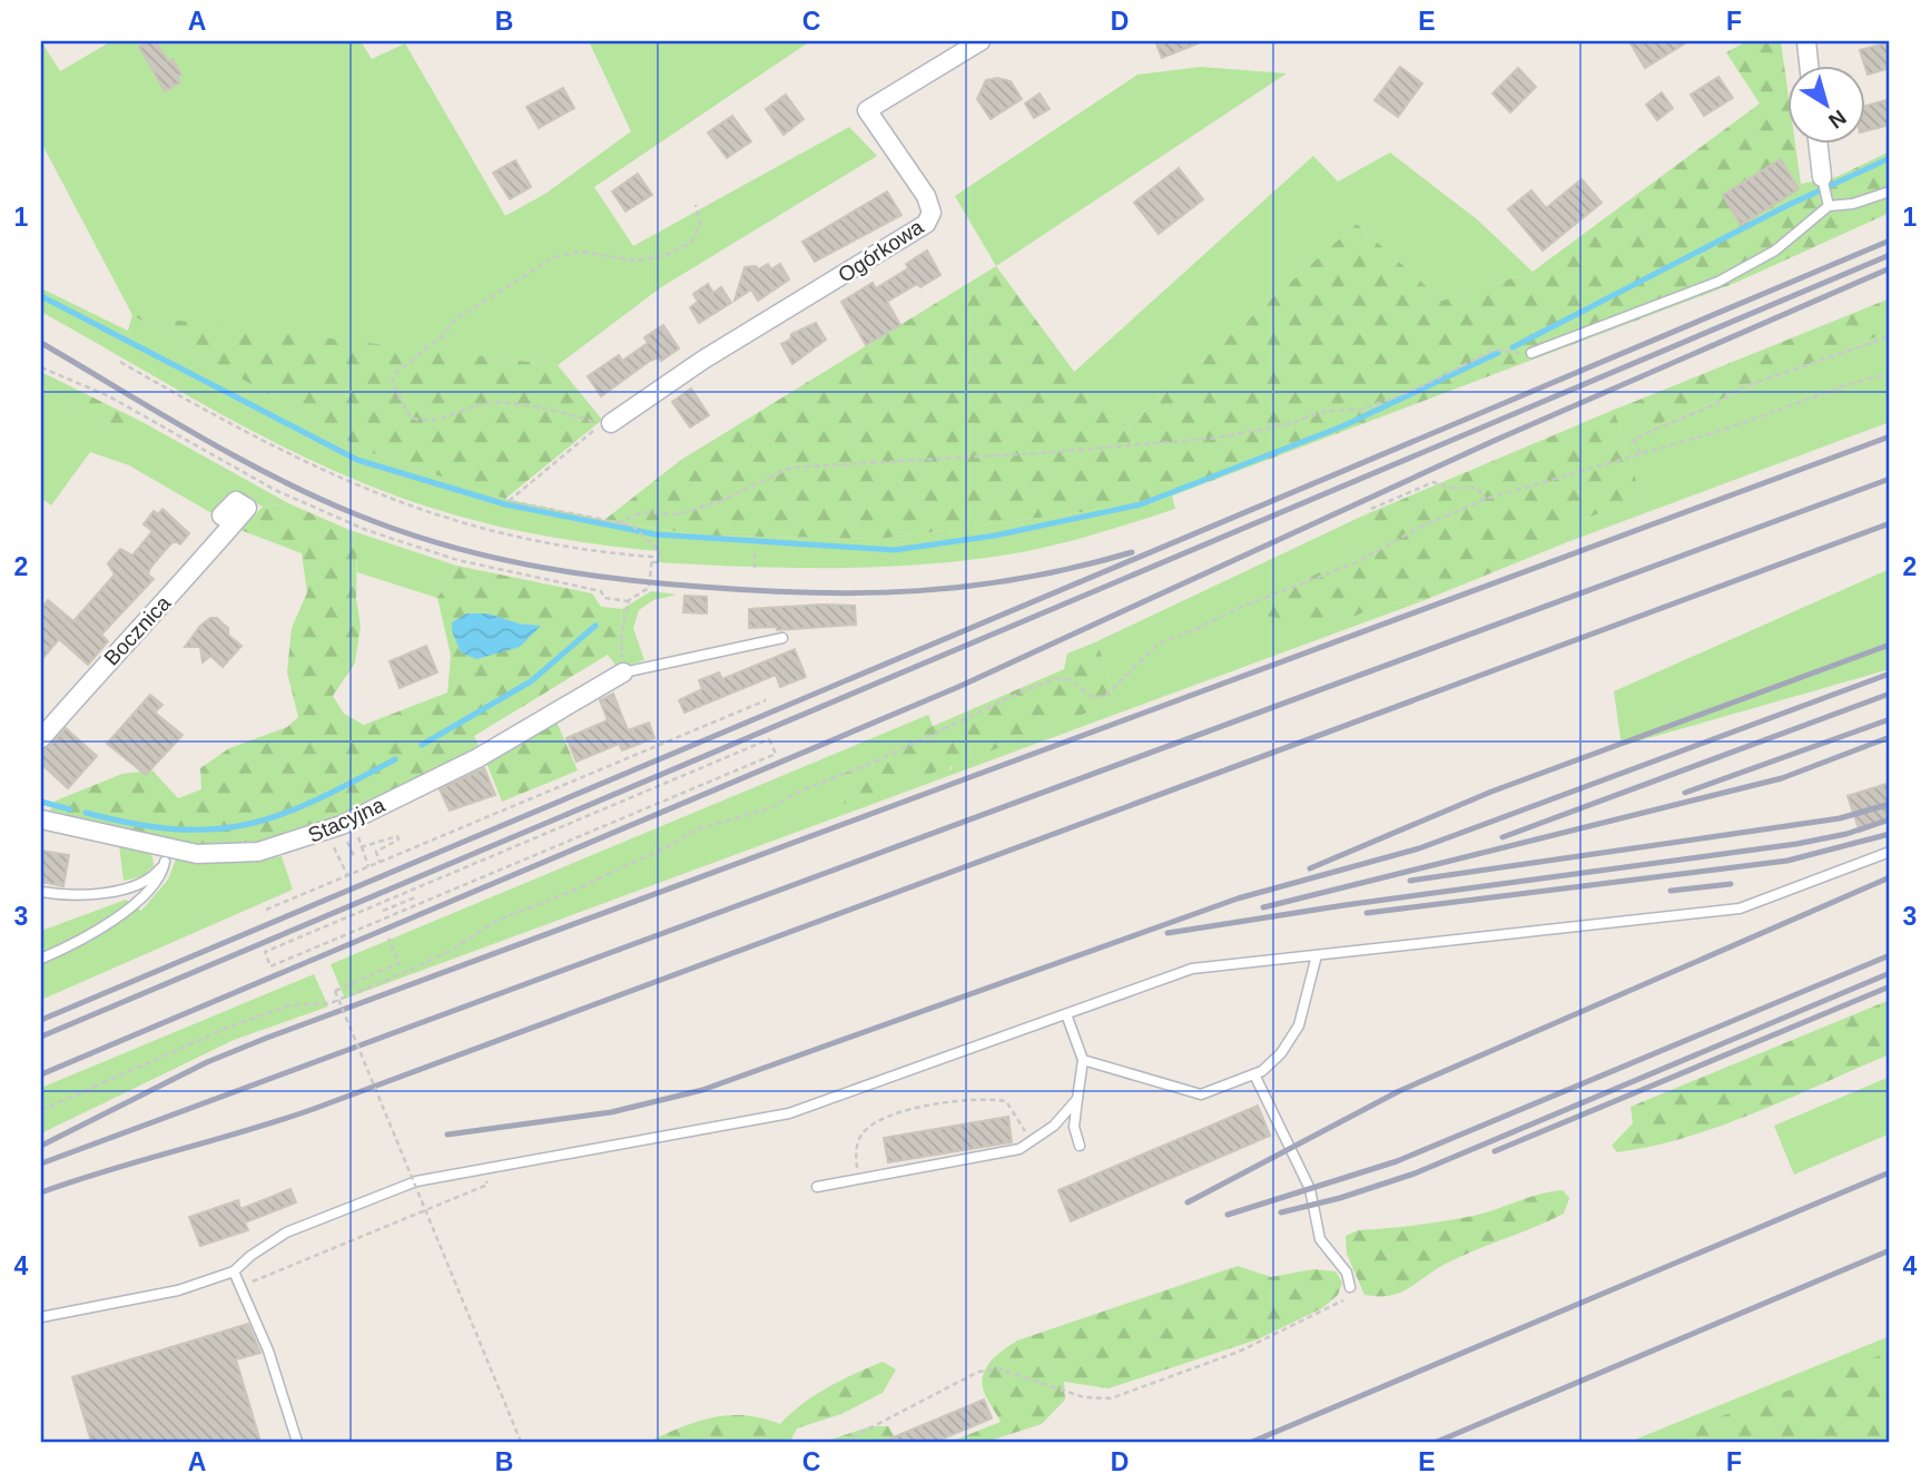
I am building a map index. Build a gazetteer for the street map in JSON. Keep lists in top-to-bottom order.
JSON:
{
  "streets": {
    "street": ["Ogórkowa", "Bocznica", "Stacyjna"]
  },
  "north": "bottom right",
  "grid": {
    "columns": [
      "A",
      "B",
      "C",
      "D",
      "E",
      "F"
    ],
    "rows": [
      "1",
      "2",
      "3",
      "4"
    ]
  }
}
